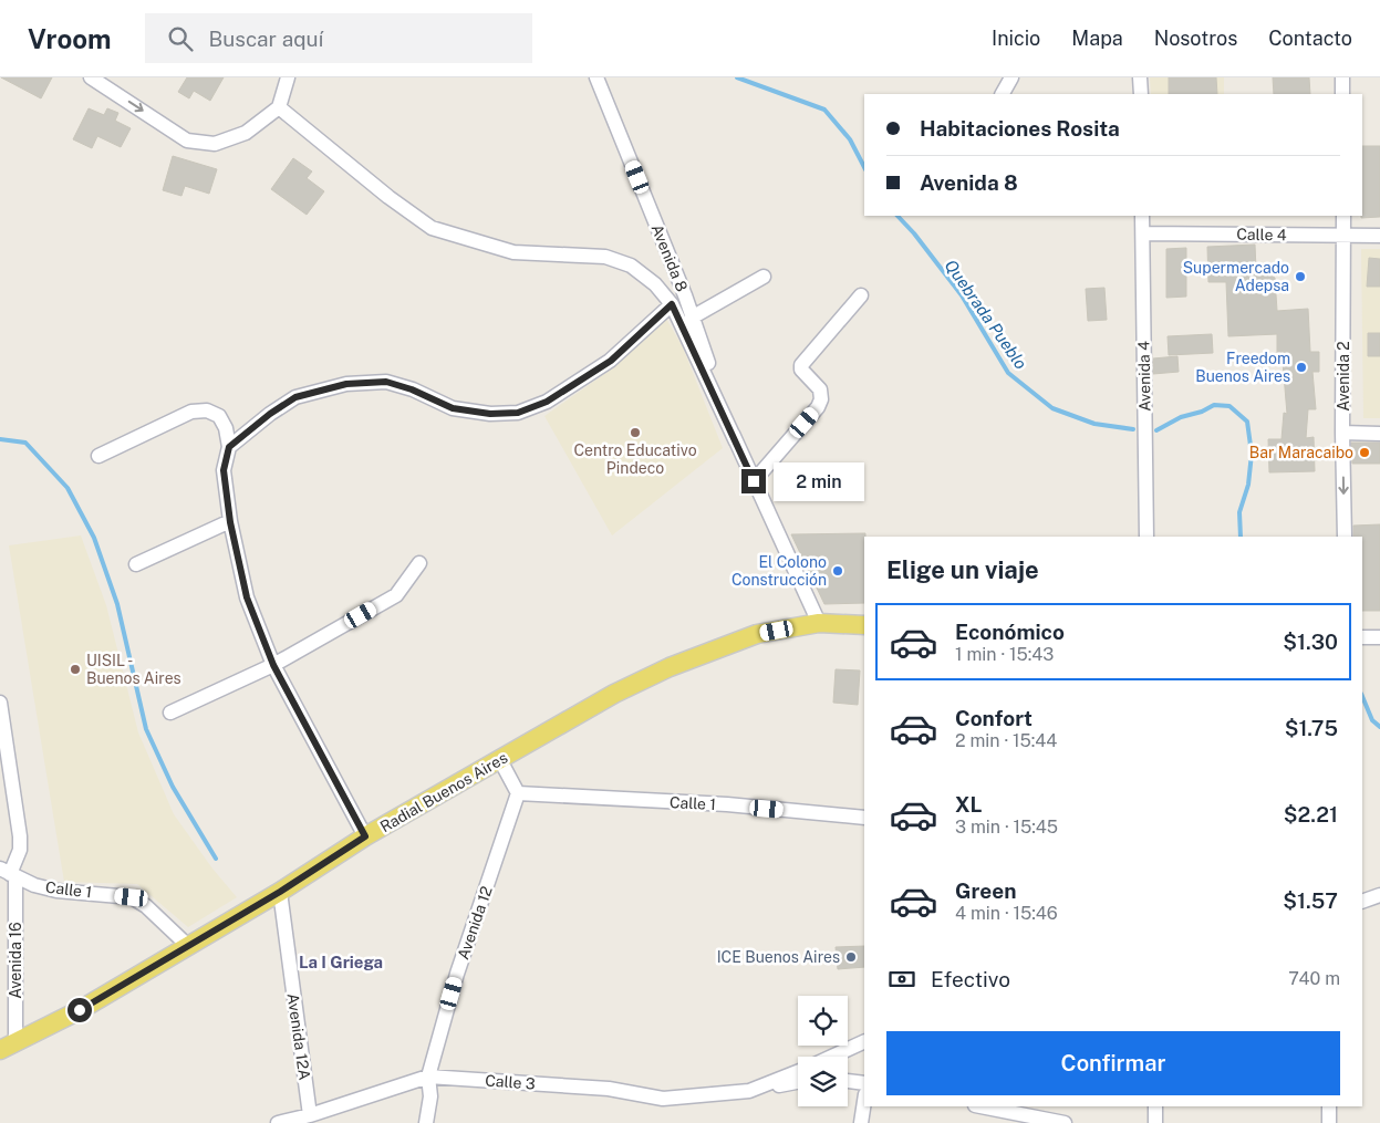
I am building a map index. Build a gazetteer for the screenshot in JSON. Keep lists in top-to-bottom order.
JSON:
{
  "streets": {
    "main road": ["Radial Buenos Aires"],
    "street": [
      "Calle 4",
      "Avenida 8",
      "Avenida 4",
      "Avenida 2",
      "Calle 1",
      "Avenida 12",
      "Avenida 16",
      "Avenida 12A",
      "Calle 3"
    ]
  },
  "crossings": [
    ["Calle 4", "Avenida 4"],
    ["Calle 4", "Avenida 2"],
    ["Avenida 8", "Radial Buenos Aires"],
    ["Radial Buenos Aires", "Calle 1"],
    ["Radial Buenos Aires", "Avenida 16"],
    ["Radial Buenos Aires", "Avenida 12A"],
    ["Calle 1", "Avenida 12"],
    ["Calle 1", "Avenida 16"],
    ["Avenida 12", "Calle 3"],
    ["Avenida 12A", "Calle 3"]
  ],
  "districts": ["La I Griega"],
  "water": ["Quebrada Pueblo"],
  "places": [
    "Supermercado Adepsa",
    "Freedom Buenos Aires",
    "Centro Educativo Pindeco",
    "Bar Maracaibo",
    "El Colono Construcción",
    "UISIL - Buenos Aires",
    "ICE Buenos Aires"
  ],
  "page": {
    "header": "Vroom",
    "search": "Buscar aquí",
    "nav": [
      "Inicio",
      "Mapa",
      "Nosotros",
      "Contacto"
    ],
    "banner": ["Habitaciones Rosita", "Avenida 8"],
    "bubble": "2 min",
    "heading": "Elige un viaje",
    "list": [
      {
        "name": "Económico",
        "note": "1 min · 15:43",
        "value": "$1.30"
      },
      {
        "name": "Confort",
        "note": "2 min · 15:44",
        "value": "$1.75"
      },
      {
        "name": "XL",
        "note": "3 min · 15:45",
        "value": "$2.21"
      },
      {
        "name": "Green",
        "note": "4 min · 15:46",
        "value": "$1.57"
      }
    ],
    "pay": ["Efectivo", "740 m"],
    "buttons": "Confirmar"
  }
}
